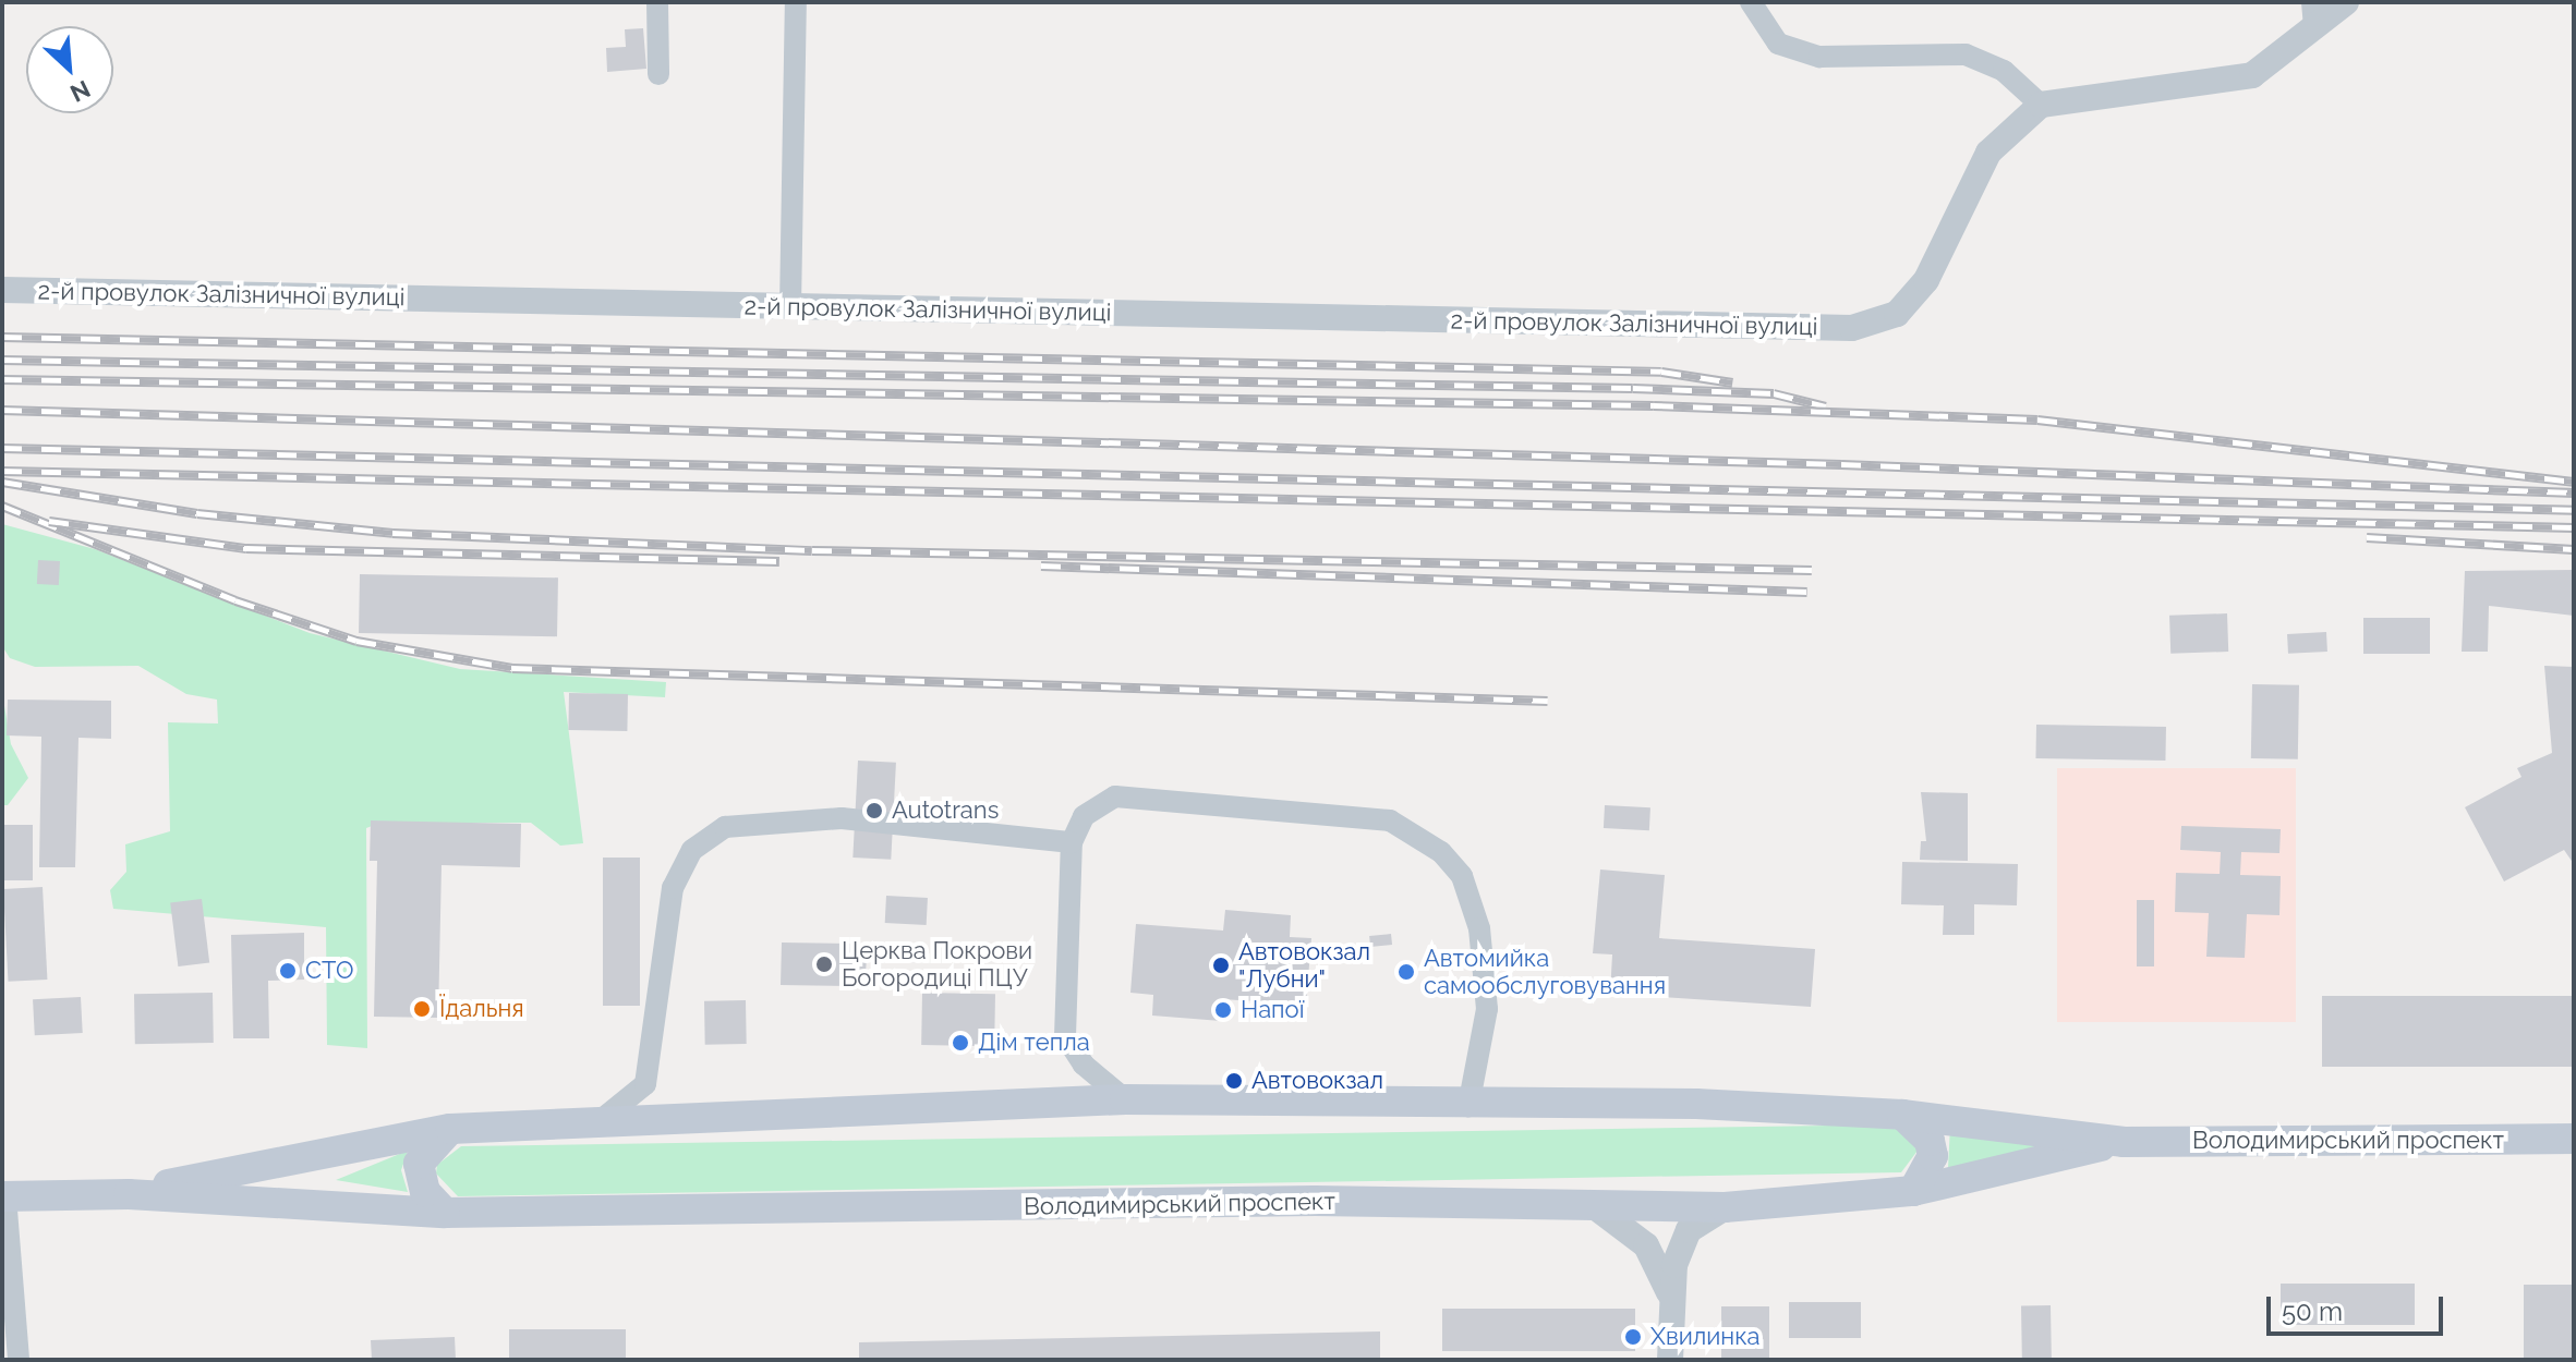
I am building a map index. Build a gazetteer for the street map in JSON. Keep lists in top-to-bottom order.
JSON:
{
  "streets": {
    "main road": ["Володимирський проспект"],
    "street": ["2-й провулок Залізничної вулиці"]
  },
  "places": [
    "Autotrans",
    "Церква Покрови Богородиці ПЦУ",
    "Автовокзал \"Лубни\"",
    "СТО",
    "Автомийка самообслуговування",
    "Їдальня",
    "Напої",
    "Дім тепла",
    "Автовокзал",
    "Хвилинка"
  ],
  "scale_bar": "50 m",
  "north": "bottom right"
}
